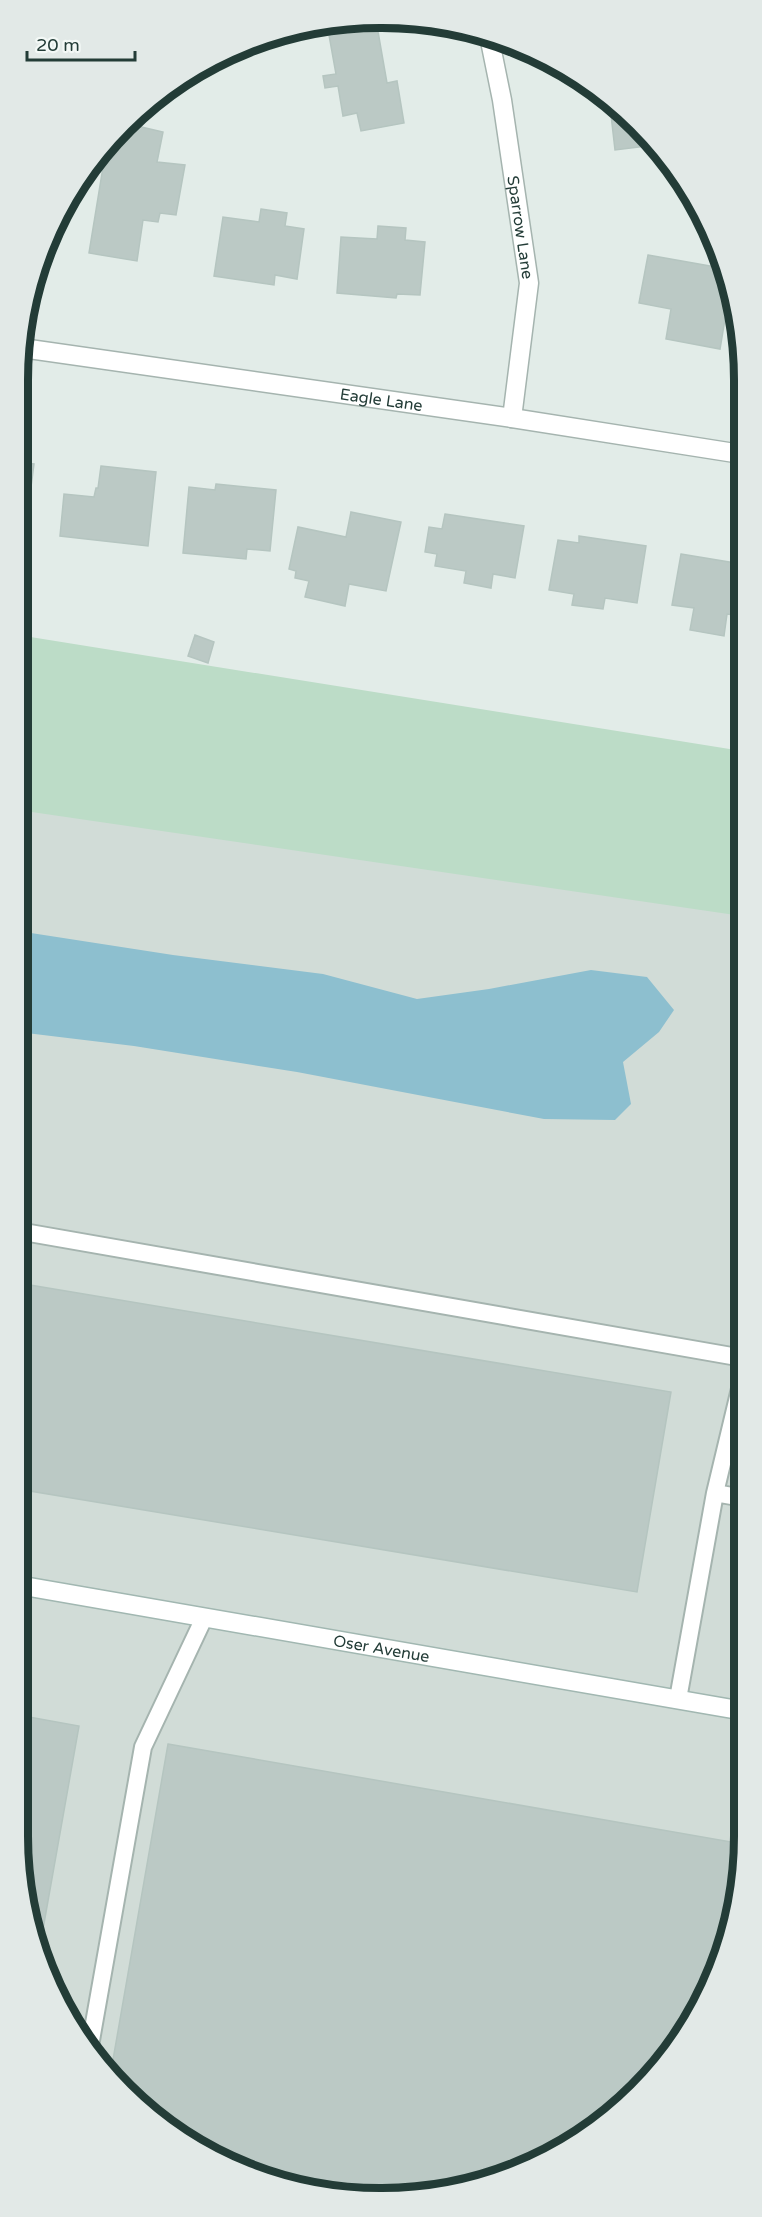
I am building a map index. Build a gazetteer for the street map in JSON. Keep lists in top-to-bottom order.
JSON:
{
  "streets": {
    "street": ["Sparrow Lane", "Eagle Lane", "Oser Avenue"]
  },
  "crossings": [
    ["Sparrow Lane", "Eagle Lane"]
  ],
  "scale_bar": "20 m"
}
